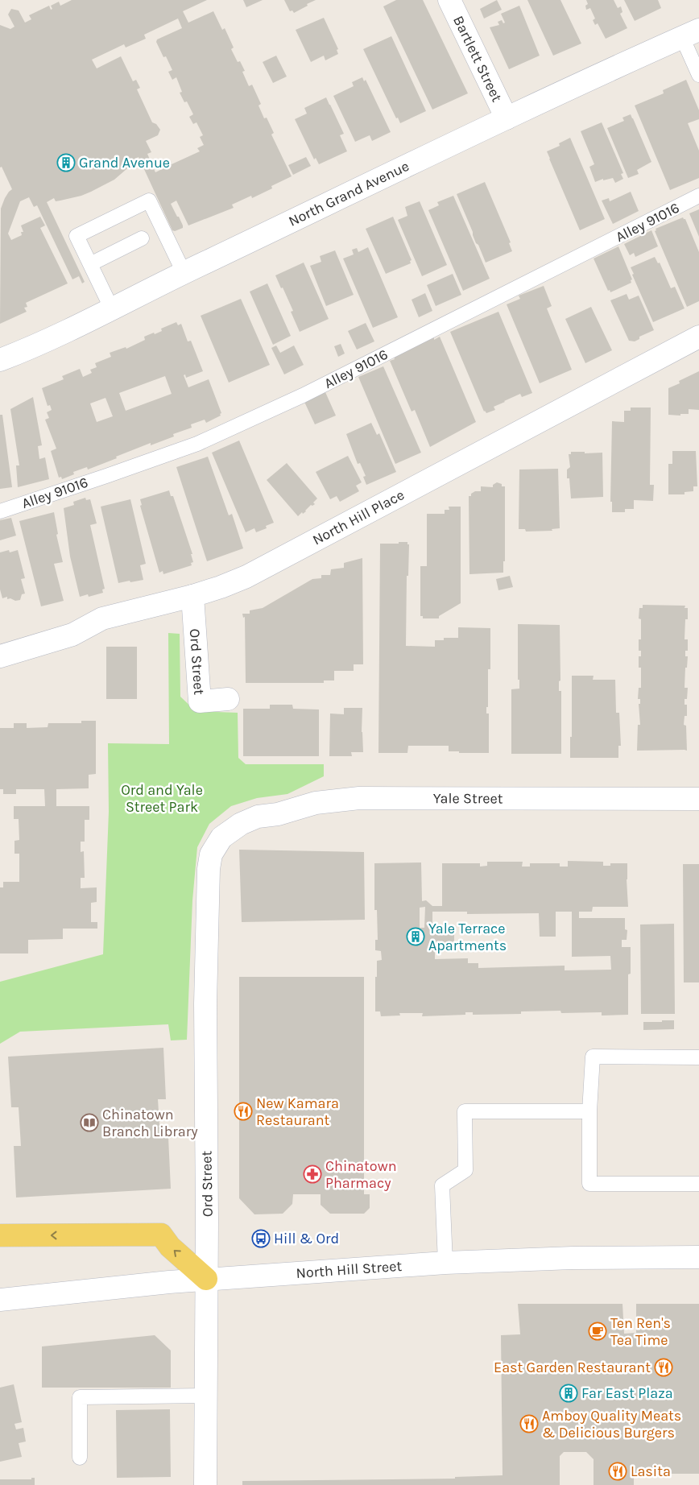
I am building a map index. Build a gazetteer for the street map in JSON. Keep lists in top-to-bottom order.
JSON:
{
  "streets": {
    "street": [
      "Bartlett Street",
      "North Grand Avenue",
      "North Hill Place",
      "Ord Street",
      "Yale Street",
      "North Hill Street"
    ],
    "lane": ["Alley 91016"]
  },
  "crossings": [
    ["Bartlett Street", "North Grand Avenue"],
    ["North Hill Place", "Ord Street"],
    ["Ord Street", "Yale Street"],
    ["Ord Street", "North Hill Street"]
  ],
  "parks": ["Ord and Yale Street Park"],
  "places": {
    "building": ["Grand Avenue", "Yale Terrace Apartments", "Far East Plaza"],
    "restaurant": [
      "New Kamara Restaurant",
      "East Garden Restaurant",
      "Amboy Quality Meats & Delicious Burgers",
      "Lasita"
    ],
    "library": ["Chinatown Branch Library"],
    "pharmacy": ["Chinatown Pharmacy"],
    "bus stop": ["Hill & Ord"],
    "cafe": ["Ten Ren's Tea Time"]
  }
}
